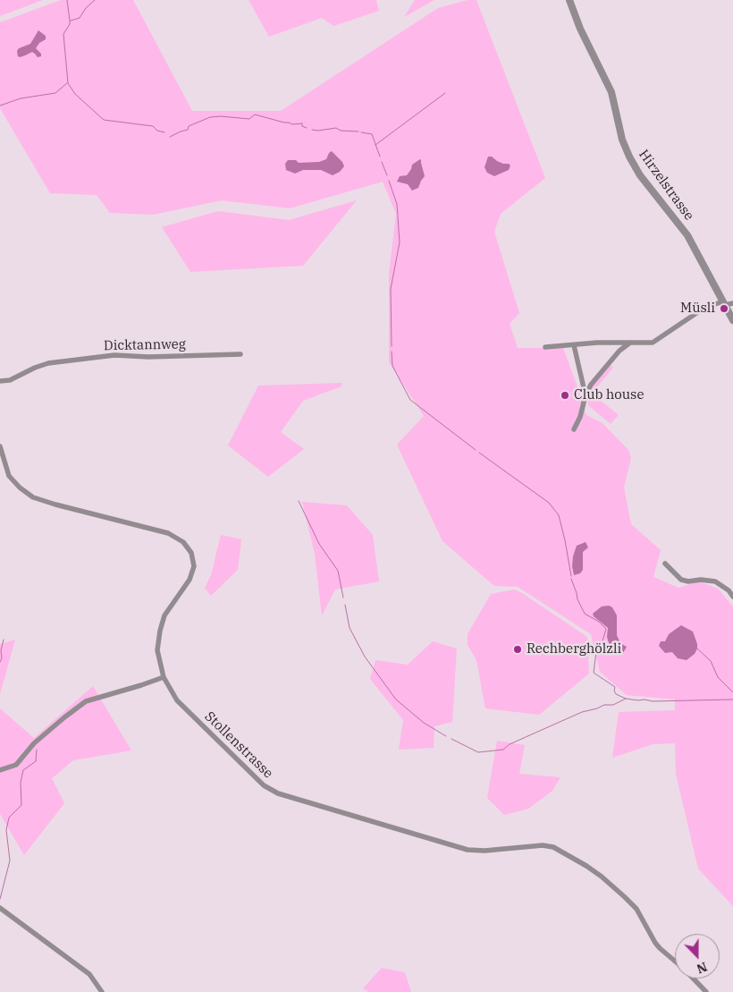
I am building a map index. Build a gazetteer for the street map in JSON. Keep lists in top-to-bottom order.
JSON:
{
  "streets": {
    "street": ["Hirzelstrasse", "Dicktannweg", "Stollenstrasse"]
  },
  "places": ["Müsli", "Club house", "Rechberghölzli"],
  "north": "bottom"
}
